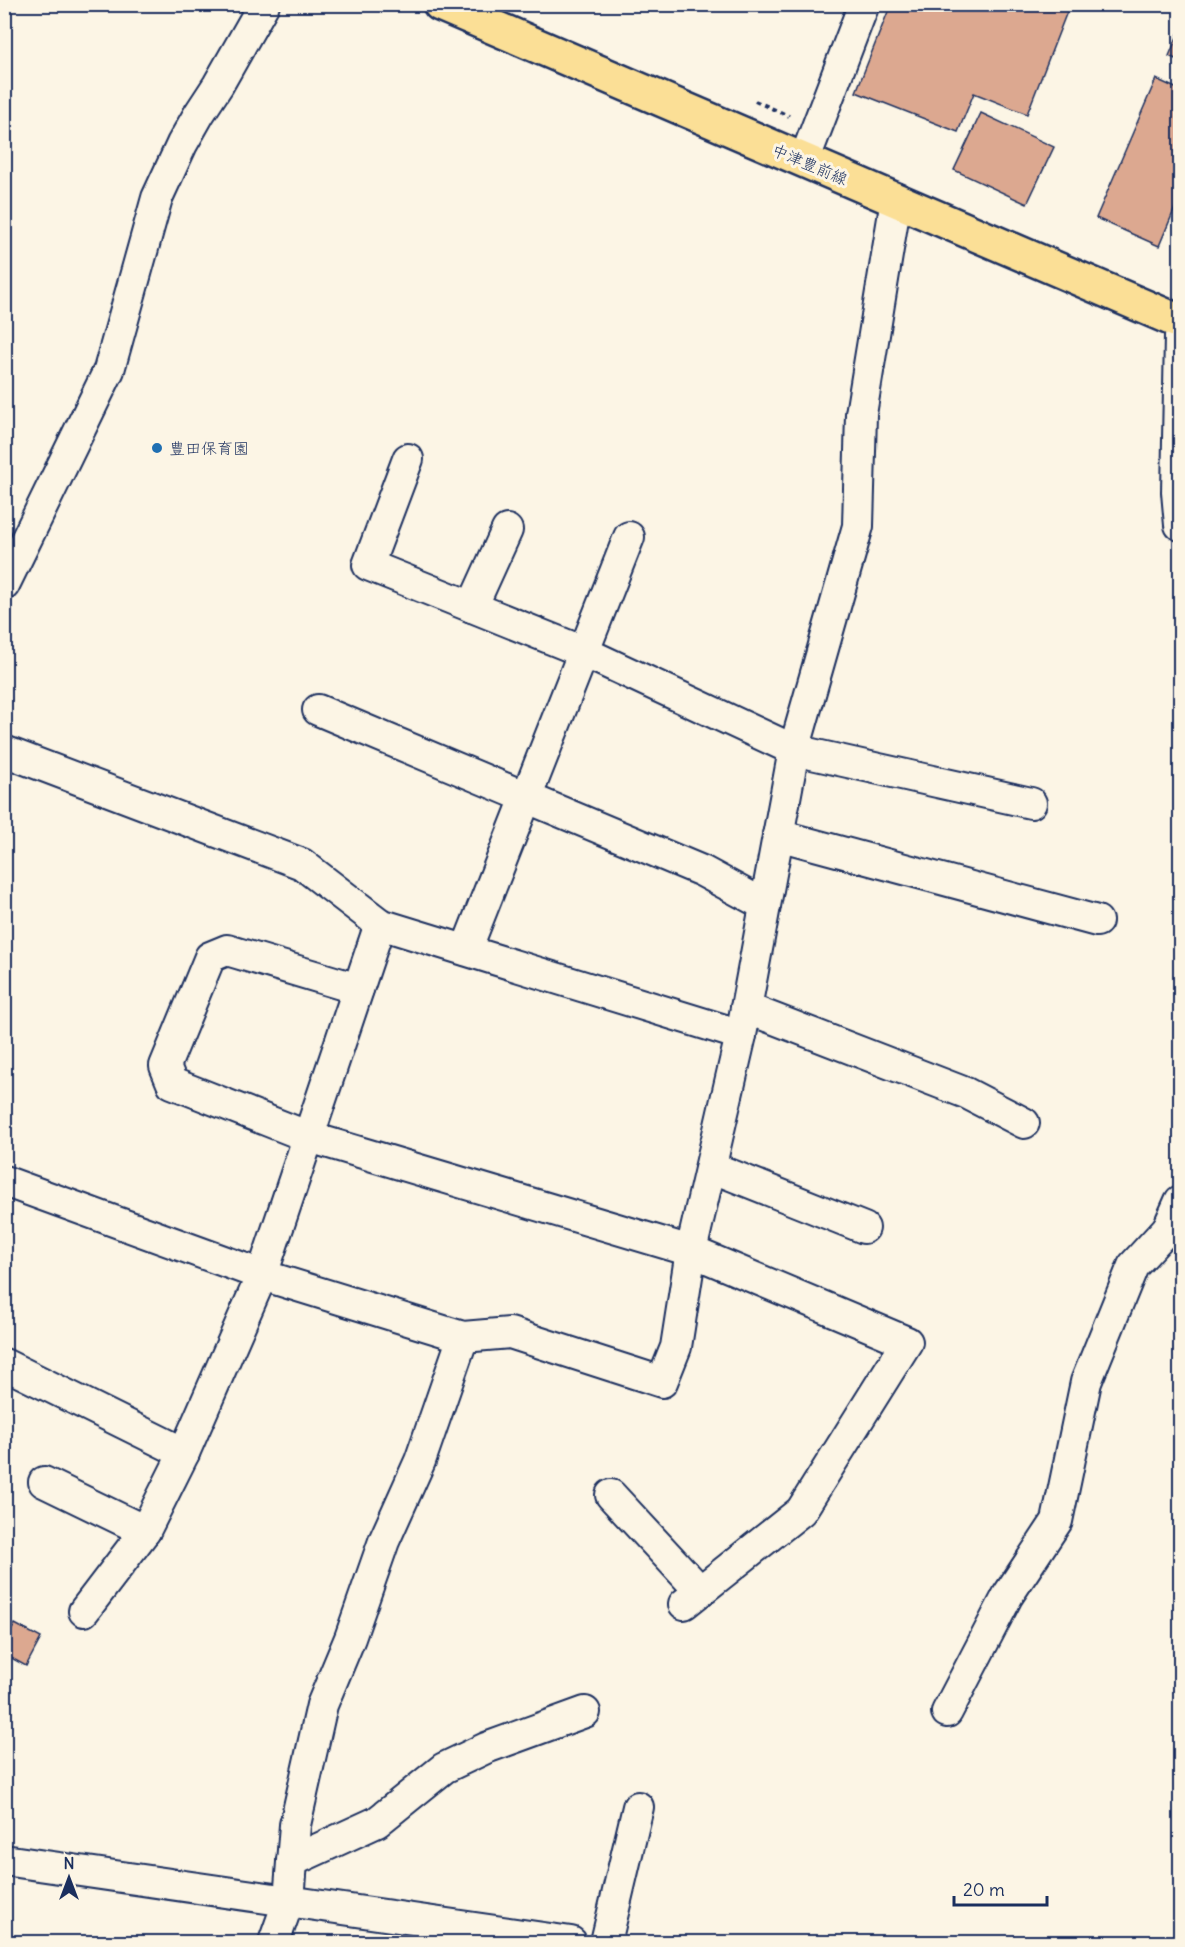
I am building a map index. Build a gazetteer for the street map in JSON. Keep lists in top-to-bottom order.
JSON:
{
  "streets": {
    "main road": ["中津豊前線"]
  },
  "places": ["豊田保育園"],
  "scale_bar": "20 m",
  "north": "top"
}
